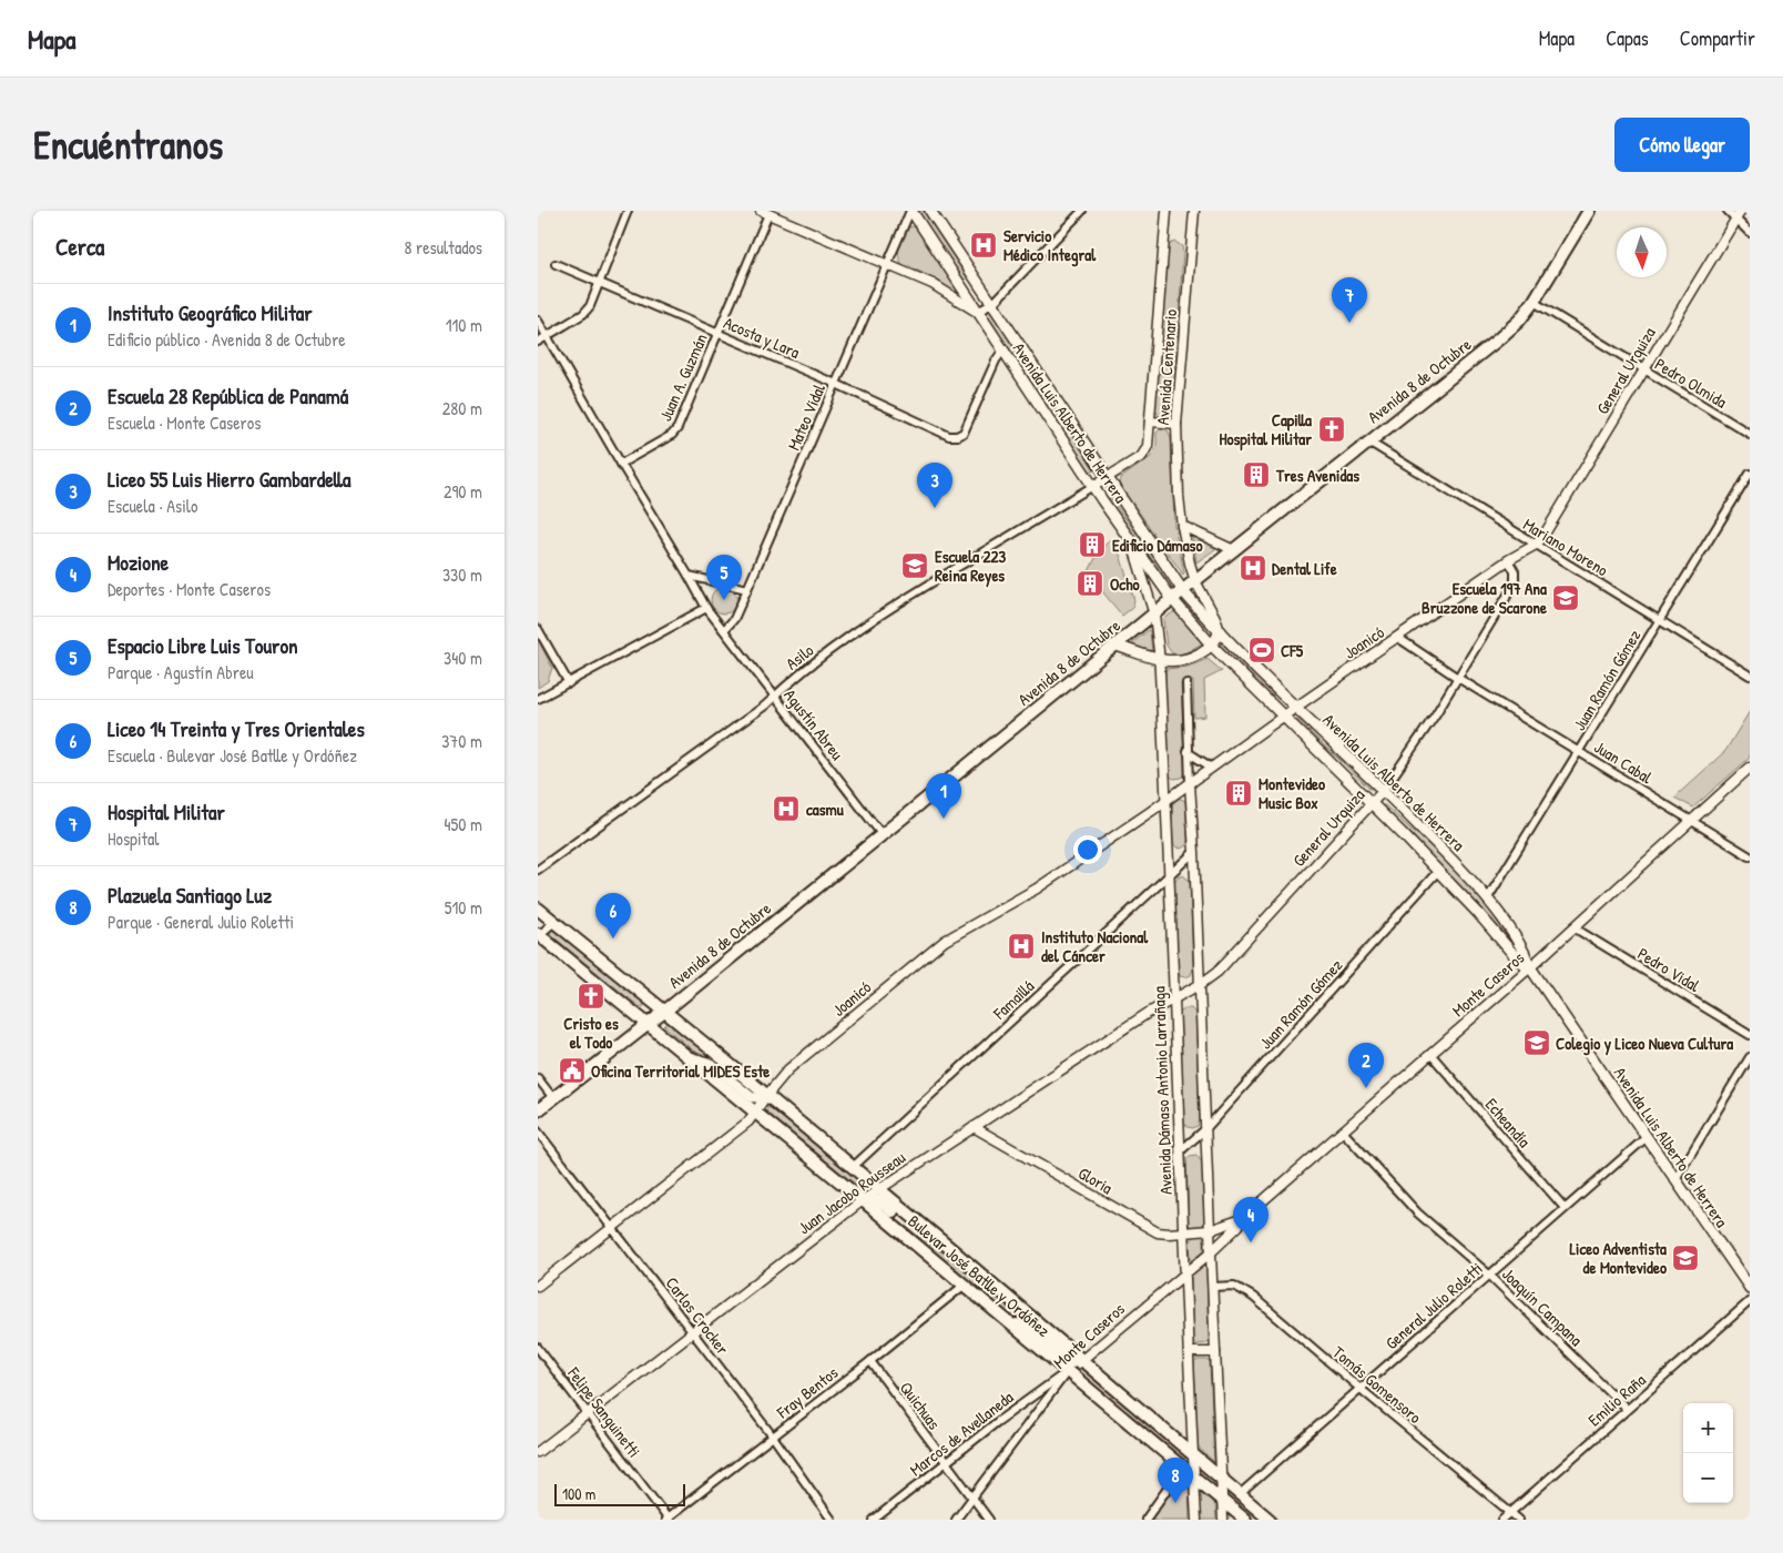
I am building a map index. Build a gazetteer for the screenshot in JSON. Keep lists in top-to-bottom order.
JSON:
{
  "streets": {
    "main road": ["Avenida 8 de Octubre", "Avenida Luis Alberto de Herrera", "Bulevar José Batlle y Ordóñez"],
    "street": [
      "Acosta y Lara",
      "Avenida Centenario",
      "General Urquiza",
      "Juan A. Guzmán",
      "Pedro Olmida",
      "Mateo Vidal",
      "Mariano Moreno",
      "Joanicó",
      "Asilo",
      "Juan Ramón Gómez",
      "Agustín Abreu",
      "Juan Cabal",
      "Pedro Vidal",
      "Monte Caseros",
      "Famaillá",
      "Avenida Dámaso Antonio Larrañaga",
      "Echeandía",
      "Gloria",
      "Juan Jacobo Rousseau",
      "General Julio Roletti",
      "Joaquín Campana",
      "Carlos Crocker",
      "Tomás Gomensoro",
      "Fray Bentos",
      "Emilio Raña",
      "Quichuas",
      "Felipe Sanguinetti",
      "Marcos de Avellaneda"
    ]
  },
  "crossings": [
    ["Acosta y Lara", "Juan A. Guzmán"],
    ["Acosta y Lara", "Mateo Vidal"],
    ["Acosta y Lara", "Avenida Luis Alberto de Herrera"],
    ["Avenida Centenario", "Avenida 8 de Octubre"],
    ["Avenida Centenario", "Avenida Luis Alberto de Herrera"],
    ["Avenida Centenario", "Asilo"],
    ["General Urquiza", "Pedro Olmida"],
    ["General Urquiza", "Avenida Luis Alberto de Herrera"],
    ["General Urquiza", "Mariano Moreno"],
    ["General Urquiza", "Joanicó"],
    ["General Urquiza", "Juan Cabal"],
    ["General Urquiza", "Juan Jacobo Rousseau"],
    ["Juan A. Guzmán", "Agustín Abreu"],
    ["Avenida 8 de Octubre", "Pedro Olmida"],
    ["Avenida 8 de Octubre", "Avenida Luis Alberto de Herrera"],
    ["Avenida 8 de Octubre", "Mariano Moreno"],
    ["Avenida 8 de Octubre", "Agustín Abreu"],
    ["Avenida 8 de Octubre", "Avenida Dámaso Antonio Larrañaga"],
    ["Avenida 8 de Octubre", "Bulevar José Batlle y Ordóñez"],
    ["Mateo Vidal", "Avenida Luis Alberto de Herrera"],
    ["Mateo Vidal", "Agustín Abreu"],
    ["Avenida Luis Alberto de Herrera", "Joanicó"],
    ["Avenida Luis Alberto de Herrera", "Asilo"],
    ["Avenida Luis Alberto de Herrera", "Juan Ramón Gómez"],
    ["Avenida Luis Alberto de Herrera", "Monte Caseros"],
    ["Avenida Luis Alberto de Herrera", "Avenida Dámaso Antonio Larrañaga"],
    ["Avenida Luis Alberto de Herrera", "General Julio Roletti"],
    ["Mariano Moreno", "Joanicó"],
    ["Mariano Moreno", "Juan Ramón Gómez"],
    ["Joanicó", "Juan Cabal"],
    ["Joanicó", "Avenida Dámaso Antonio Larrañaga"],
    ["Joanicó", "Bulevar José Batlle y Ordóñez"],
    ["Joanicó", "Carlos Crocker"],
    ["Asilo", "Agustín Abreu"],
    ["Juan Ramón Gómez", "Juan Cabal"],
    ["Juan Ramón Gómez", "Avenida Dámaso Antonio Larrañaga"],
    ["Juan Cabal", "Monte Caseros"],
    ["Pedro Vidal", "Monte Caseros"],
    ["Monte Caseros", "Avenida Dámaso Antonio Larrañaga"],
    ["Monte Caseros", "Echeandía"],
    ["Monte Caseros", "Gloria"],
    ["Monte Caseros", "Bulevar José Batlle y Ordóñez"],
    ["Monte Caseros", "Joaquín Campana"],
    ["Monte Caseros", "Quichuas"],
    ["Monte Caseros", "Marcos de Avellaneda"],
    ["Famaillá", "Avenida Dámaso Antonio Larrañaga"],
    ["Famaillá", "Bulevar José Batlle y Ordóñez"],
    ["Avenida Dámaso Antonio Larrañaga", "Gloria"],
    ["Avenida Dámaso Antonio Larrañaga", "Juan Jacobo Rousseau"],
    ["Avenida Dámaso Antonio Larrañaga", "Bulevar José Batlle y Ordóñez"],
    ["Echeandía", "General Julio Roletti"],
    ["Gloria", "Juan Jacobo Rousseau"],
    ["Juan Jacobo Rousseau", "Bulevar José Batlle y Ordóñez"],
    ["Juan Jacobo Rousseau", "Carlos Crocker"],
    ["Juan Jacobo Rousseau", "Felipe Sanguinetti"],
    ["Bulevar José Batlle y Ordóñez", "General Julio Roletti"],
    ["Bulevar José Batlle y Ordóñez", "Fray Bentos"],
    ["Bulevar José Batlle y Ordóñez", "Marcos de Avellaneda"],
    ["General Julio Roletti", "Joaquín Campana"],
    ["General Julio Roletti", "Tomás Gomensoro"],
    ["Joaquín Campana", "Emilio Raña"],
    ["Carlos Crocker", "Fray Bentos"],
    ["Tomás Gomensoro", "Emilio Raña"],
    ["Fray Bentos", "Quichuas"],
    ["Fray Bentos", "Felipe Sanguinetti"],
    ["Quichuas", "Marcos de Avellaneda"]
  ],
  "places": {
    "hospital": [
      "Servicio Médico Integral",
      "Dental Life",
      "casmu",
      "Instituto Nacional del Cáncer"
    ],
    "church": ["Capilla Hospital Militar", "Cristo es el Todo"],
    "building": [
      "Tres Avenidas",
      "Edificio Dámaso",
      "Ocho",
      "Montevideo Music Box"
    ],
    "school or university": [
      "Escuela 223 Reina Reyes",
      "Escuela 197 Ana Bruzzone de Scarone",
      "Colegio y Liceo Nueva Cultura",
      "Liceo Adventista de Montevideo"
    ],
    "sports": ["CF5"],
    "public building": ["Oficina Territorial MIDES Este"]
  },
  "scale_bar": "100 m",
  "north": "bottom",
  "page": {
    "header": "Mapa",
    "nav": ["Mapa", "Capas", "Compartir"],
    "buttons": "Cómo llegar",
    "title": "Encuéntranos",
    "heading": ["Cerca", "8 resultados"],
    "pins": [
      "7",
      "3",
      "5",
      "1",
      "6",
      "2",
      "4",
      "8"
    ],
    "list": [
      {
        "mark": "1",
        "name": "Instituto Geográfico Militar",
        "note": "Edificio público · Avenida 8 de Octubre",
        "value": "110 m"
      },
      {
        "mark": "2",
        "name": "Escuela 28 República de Panamá",
        "note": "Escuela · Monte Caseros",
        "value": "280 m"
      },
      {
        "mark": "3",
        "name": "Liceo 55 Luis Hierro Gambardella",
        "note": "Escuela · Asilo",
        "value": "290 m"
      },
      {
        "mark": "4",
        "name": "Mozione",
        "note": "Deportes · Monte Caseros",
        "value": "330 m"
      },
      {
        "mark": "5",
        "name": "Espacio Libre Luis Touron",
        "note": "Parque · Agustín Abreu",
        "value": "340 m"
      },
      {
        "mark": "6",
        "name": "Liceo 14 Treinta y Tres Orientales",
        "note": "Escuela · Bulevar José Batlle y Ordóñez",
        "value": "370 m"
      },
      {
        "mark": "7",
        "name": "Hospital Militar",
        "note": "Hospital",
        "value": "450 m"
      },
      {
        "mark": "8",
        "name": "Plazuela Santiago Luz",
        "note": "Parque · General Julio Roletti",
        "value": "510 m"
      }
    ],
    "map_buttons": ["+", "−"],
    "scale": "100 m"
  }
}
